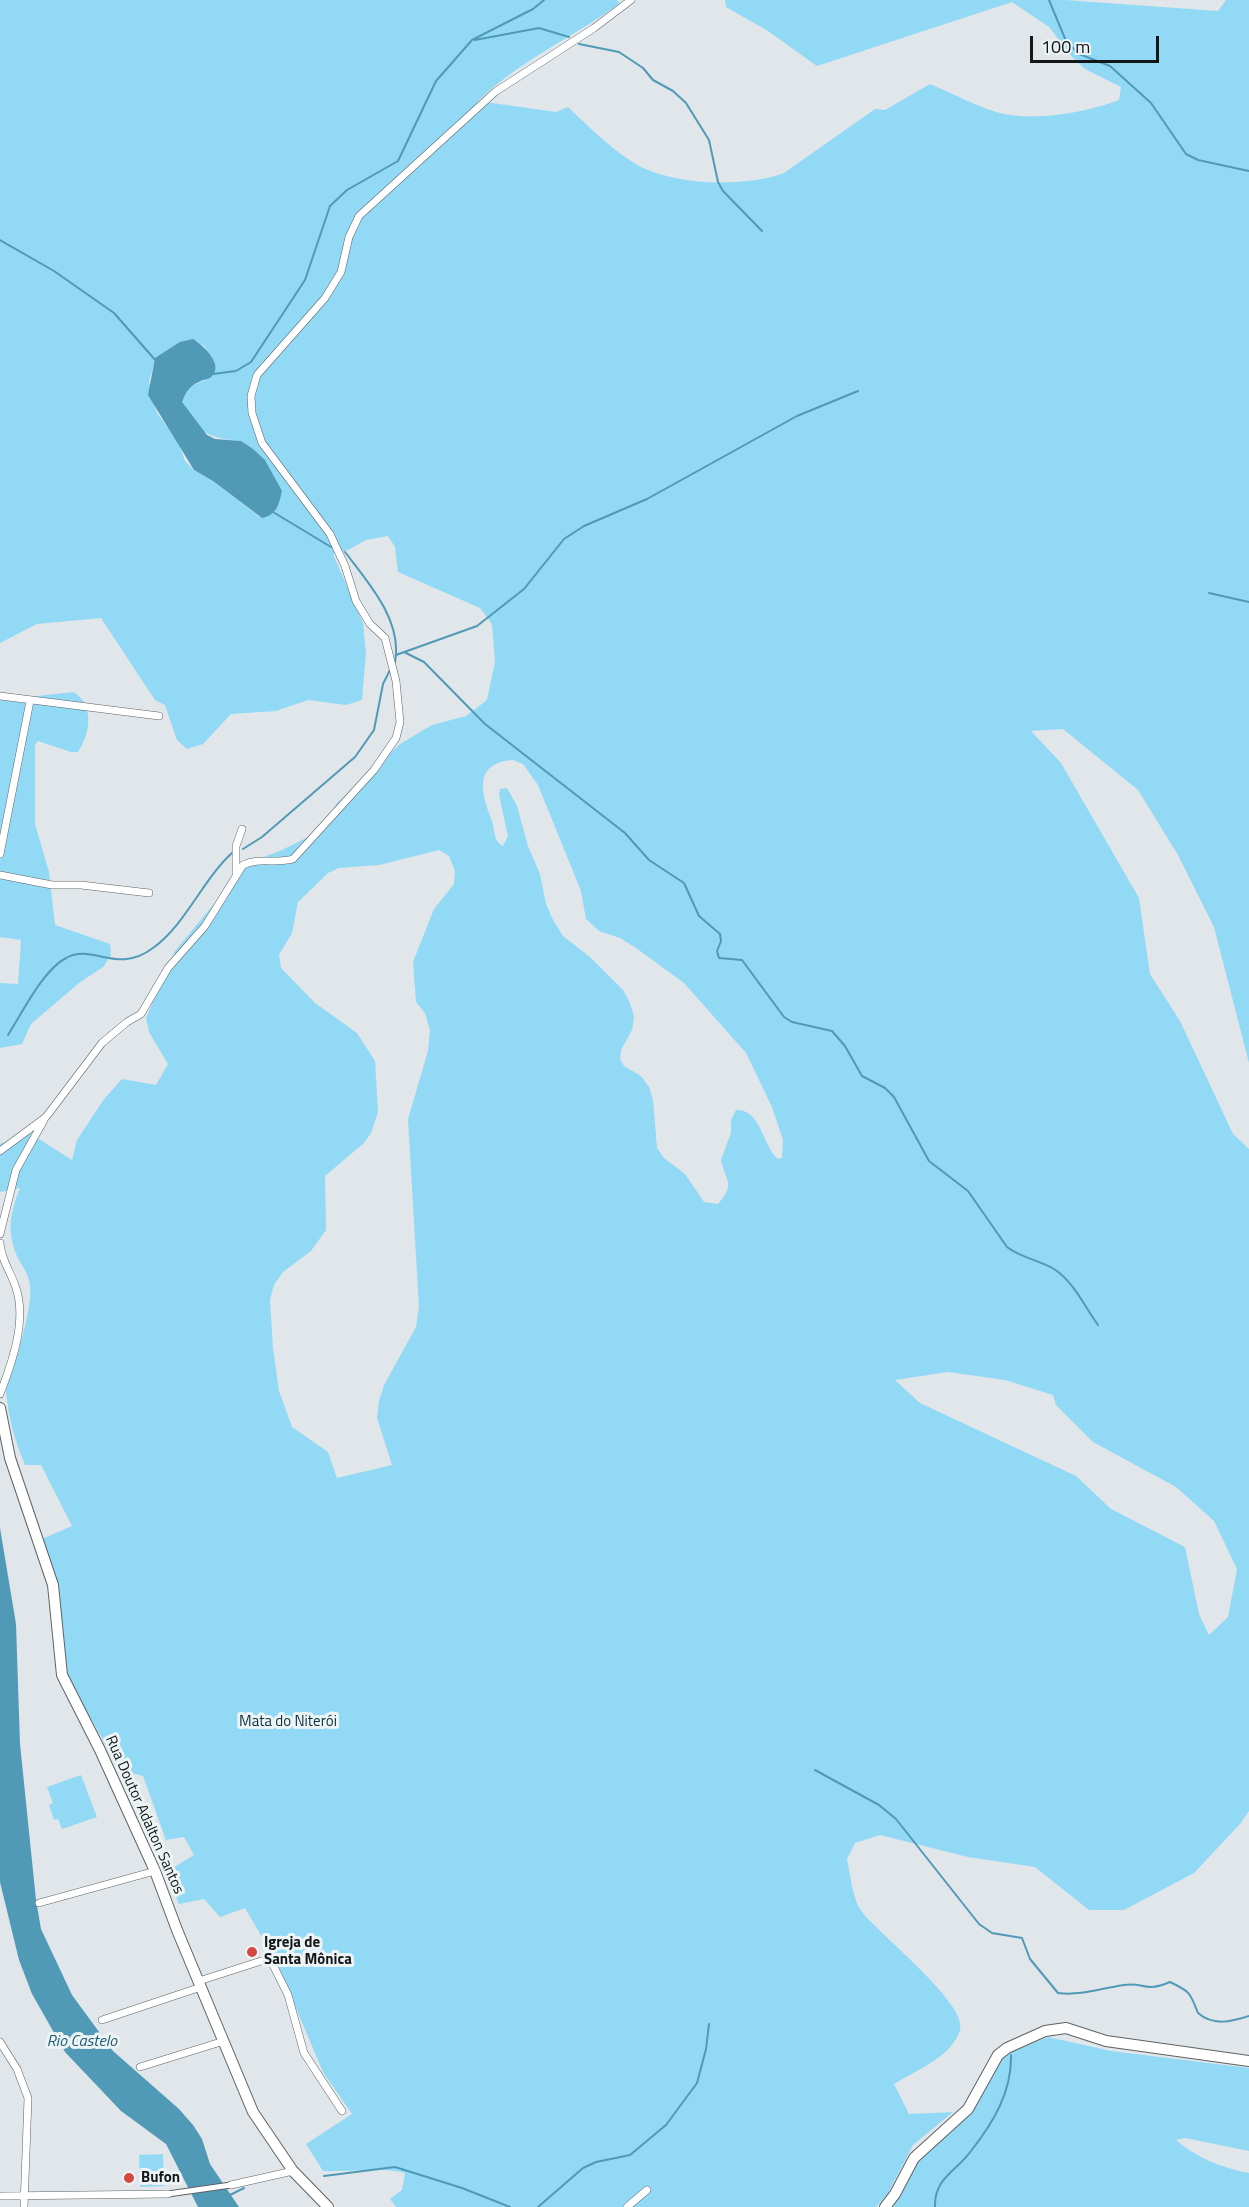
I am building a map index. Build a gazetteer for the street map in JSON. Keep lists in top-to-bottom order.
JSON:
{
  "streets": {
    "main road": ["Rua Doutor Adalton Santos"]
  },
  "water": ["Rio Castelo"],
  "parks": ["Mata do Niterói"],
  "places": ["Igreja de Santa Mônica", "Bufon"],
  "scale_bar": "100 m"
}
